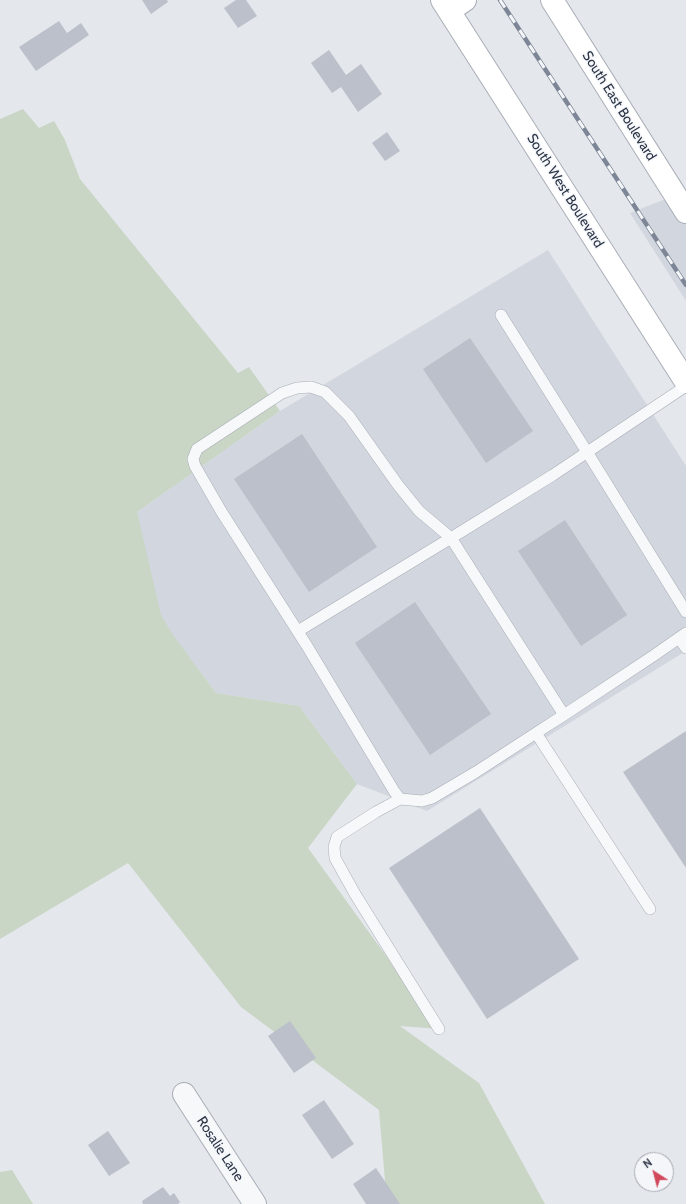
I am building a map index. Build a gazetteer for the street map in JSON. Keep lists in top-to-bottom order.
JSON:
{
  "streets": {
    "main road": ["South East Boulevard", "South West Boulevard"],
    "street": ["Rosalie Lane"]
  },
  "north": "top left"
}
